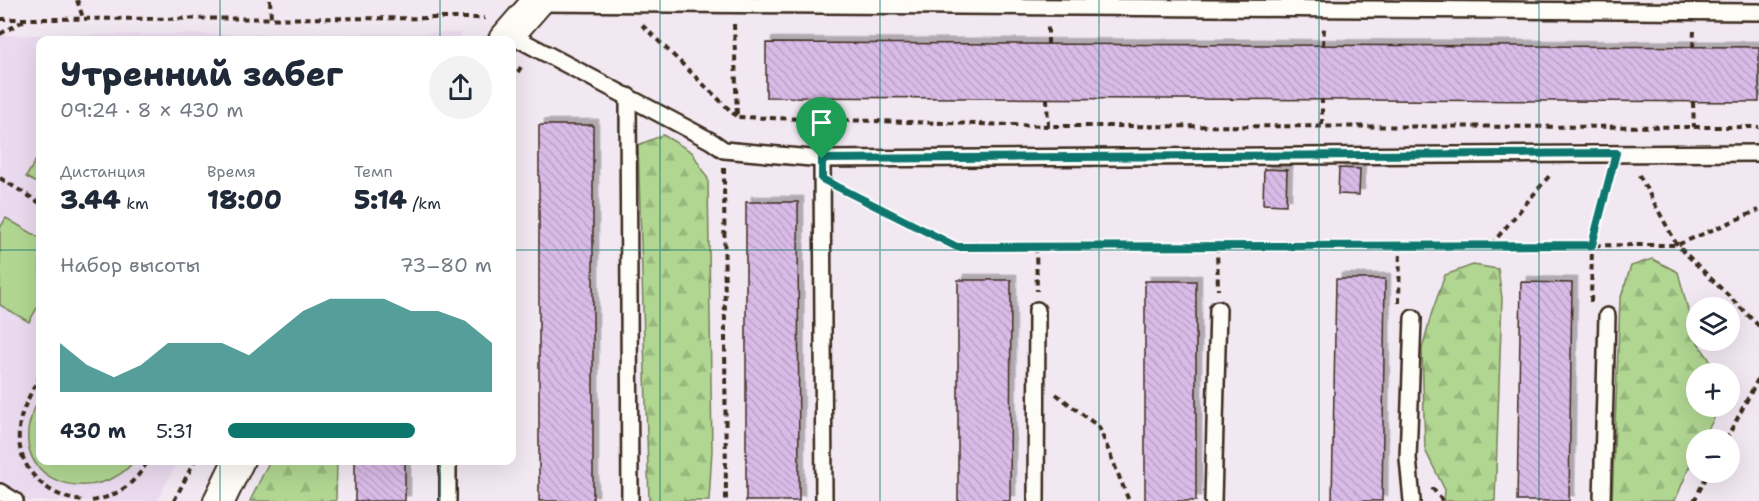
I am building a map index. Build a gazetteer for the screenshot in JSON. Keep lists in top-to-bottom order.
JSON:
{
  "page": {
    "heading": ["Утренний забег", "09:24 · 8 × 430 m"],
    "stats": [
      ["Дистанция", "3.44 km"],
      ["Время", "18:00"],
      ["Темп", "5:14 /km"]
    ],
    "chart": ["Набор высоты", "73–80 m"],
    "map_buttons": ["+", "−"],
    "list": [
      {
        "name": "430 m",
        "note": "5:31"
      }
    ]
  }
}
